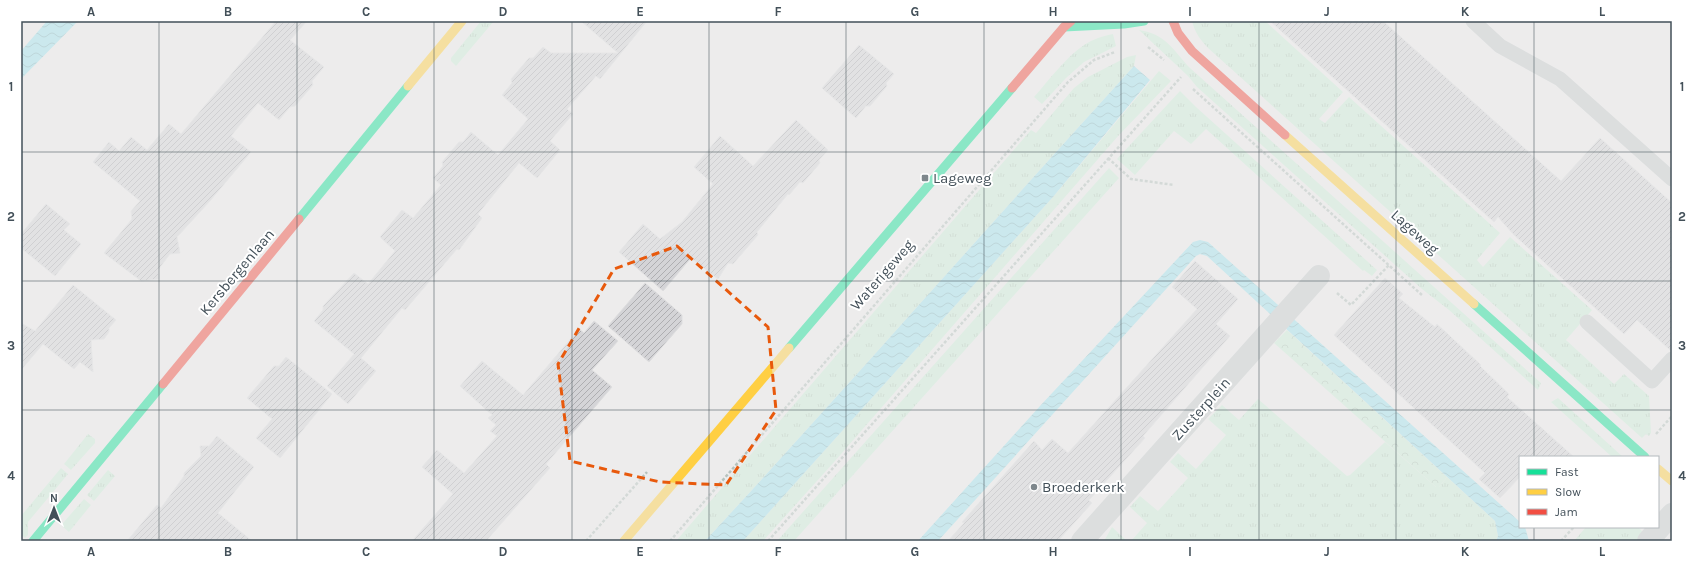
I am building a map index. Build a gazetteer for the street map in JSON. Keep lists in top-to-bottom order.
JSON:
{
  "streets": {
    "street": [
      "Lageweg",
      "Kersbergenlaan",
      "Waterigeweg",
      "Zusterplein"
    ]
  },
  "places": {
    "transit": ["Lageweg"],
    "other": ["Broederkerk"]
  },
  "legend": ["Fast", "Slow", "Jam"],
  "north": "top",
  "grid": {
    "columns": [
      "A",
      "B",
      "C",
      "D",
      "E",
      "F",
      "G",
      "H",
      "I",
      "J",
      "K",
      "L"
    ],
    "rows": [
      "1",
      "2",
      "3",
      "4"
    ]
  }
}
